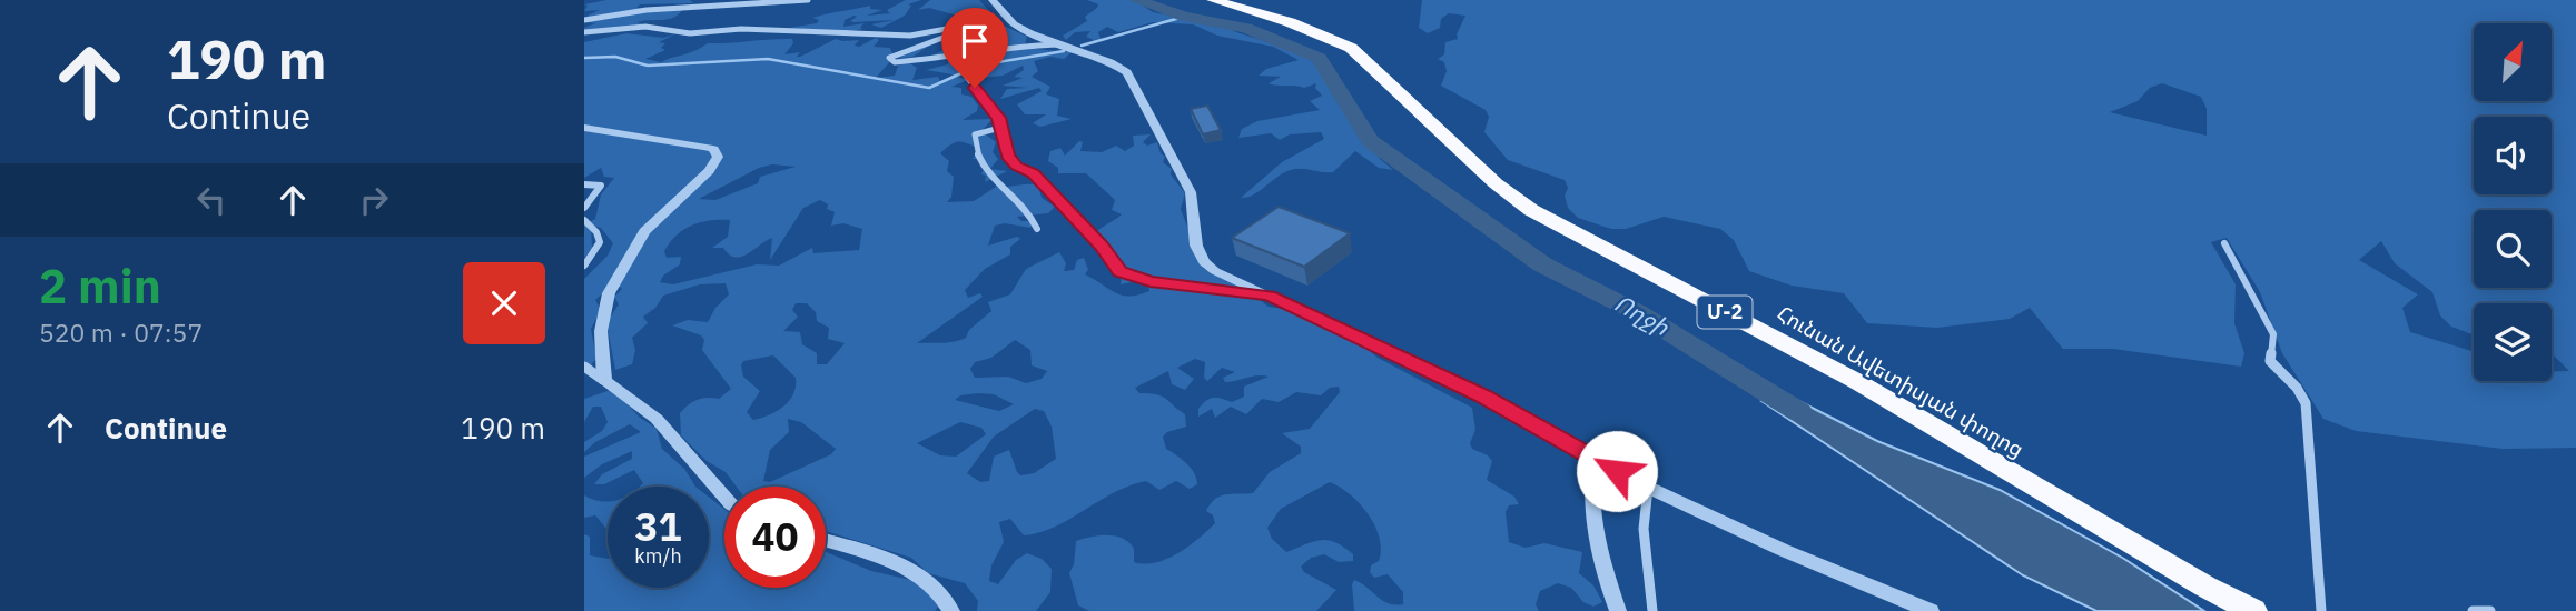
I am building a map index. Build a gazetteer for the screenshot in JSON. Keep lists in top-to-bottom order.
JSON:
{
  "streets": {
    "highway": ["Մ-2", "Հունան Ավետիսյան փողոց"]
  },
  "water": ["Ողջի"],
  "north": "top right",
  "page": {
    "turn": ["190 m", "Continue"],
    "heading": ["2 min", "520 m · 07:57"],
    "list": [
      {
        "name": "Continue",
        "value": "190 m"
      }
    ],
    "speed": "31 km/h",
    "limit": "40"
  }
}
